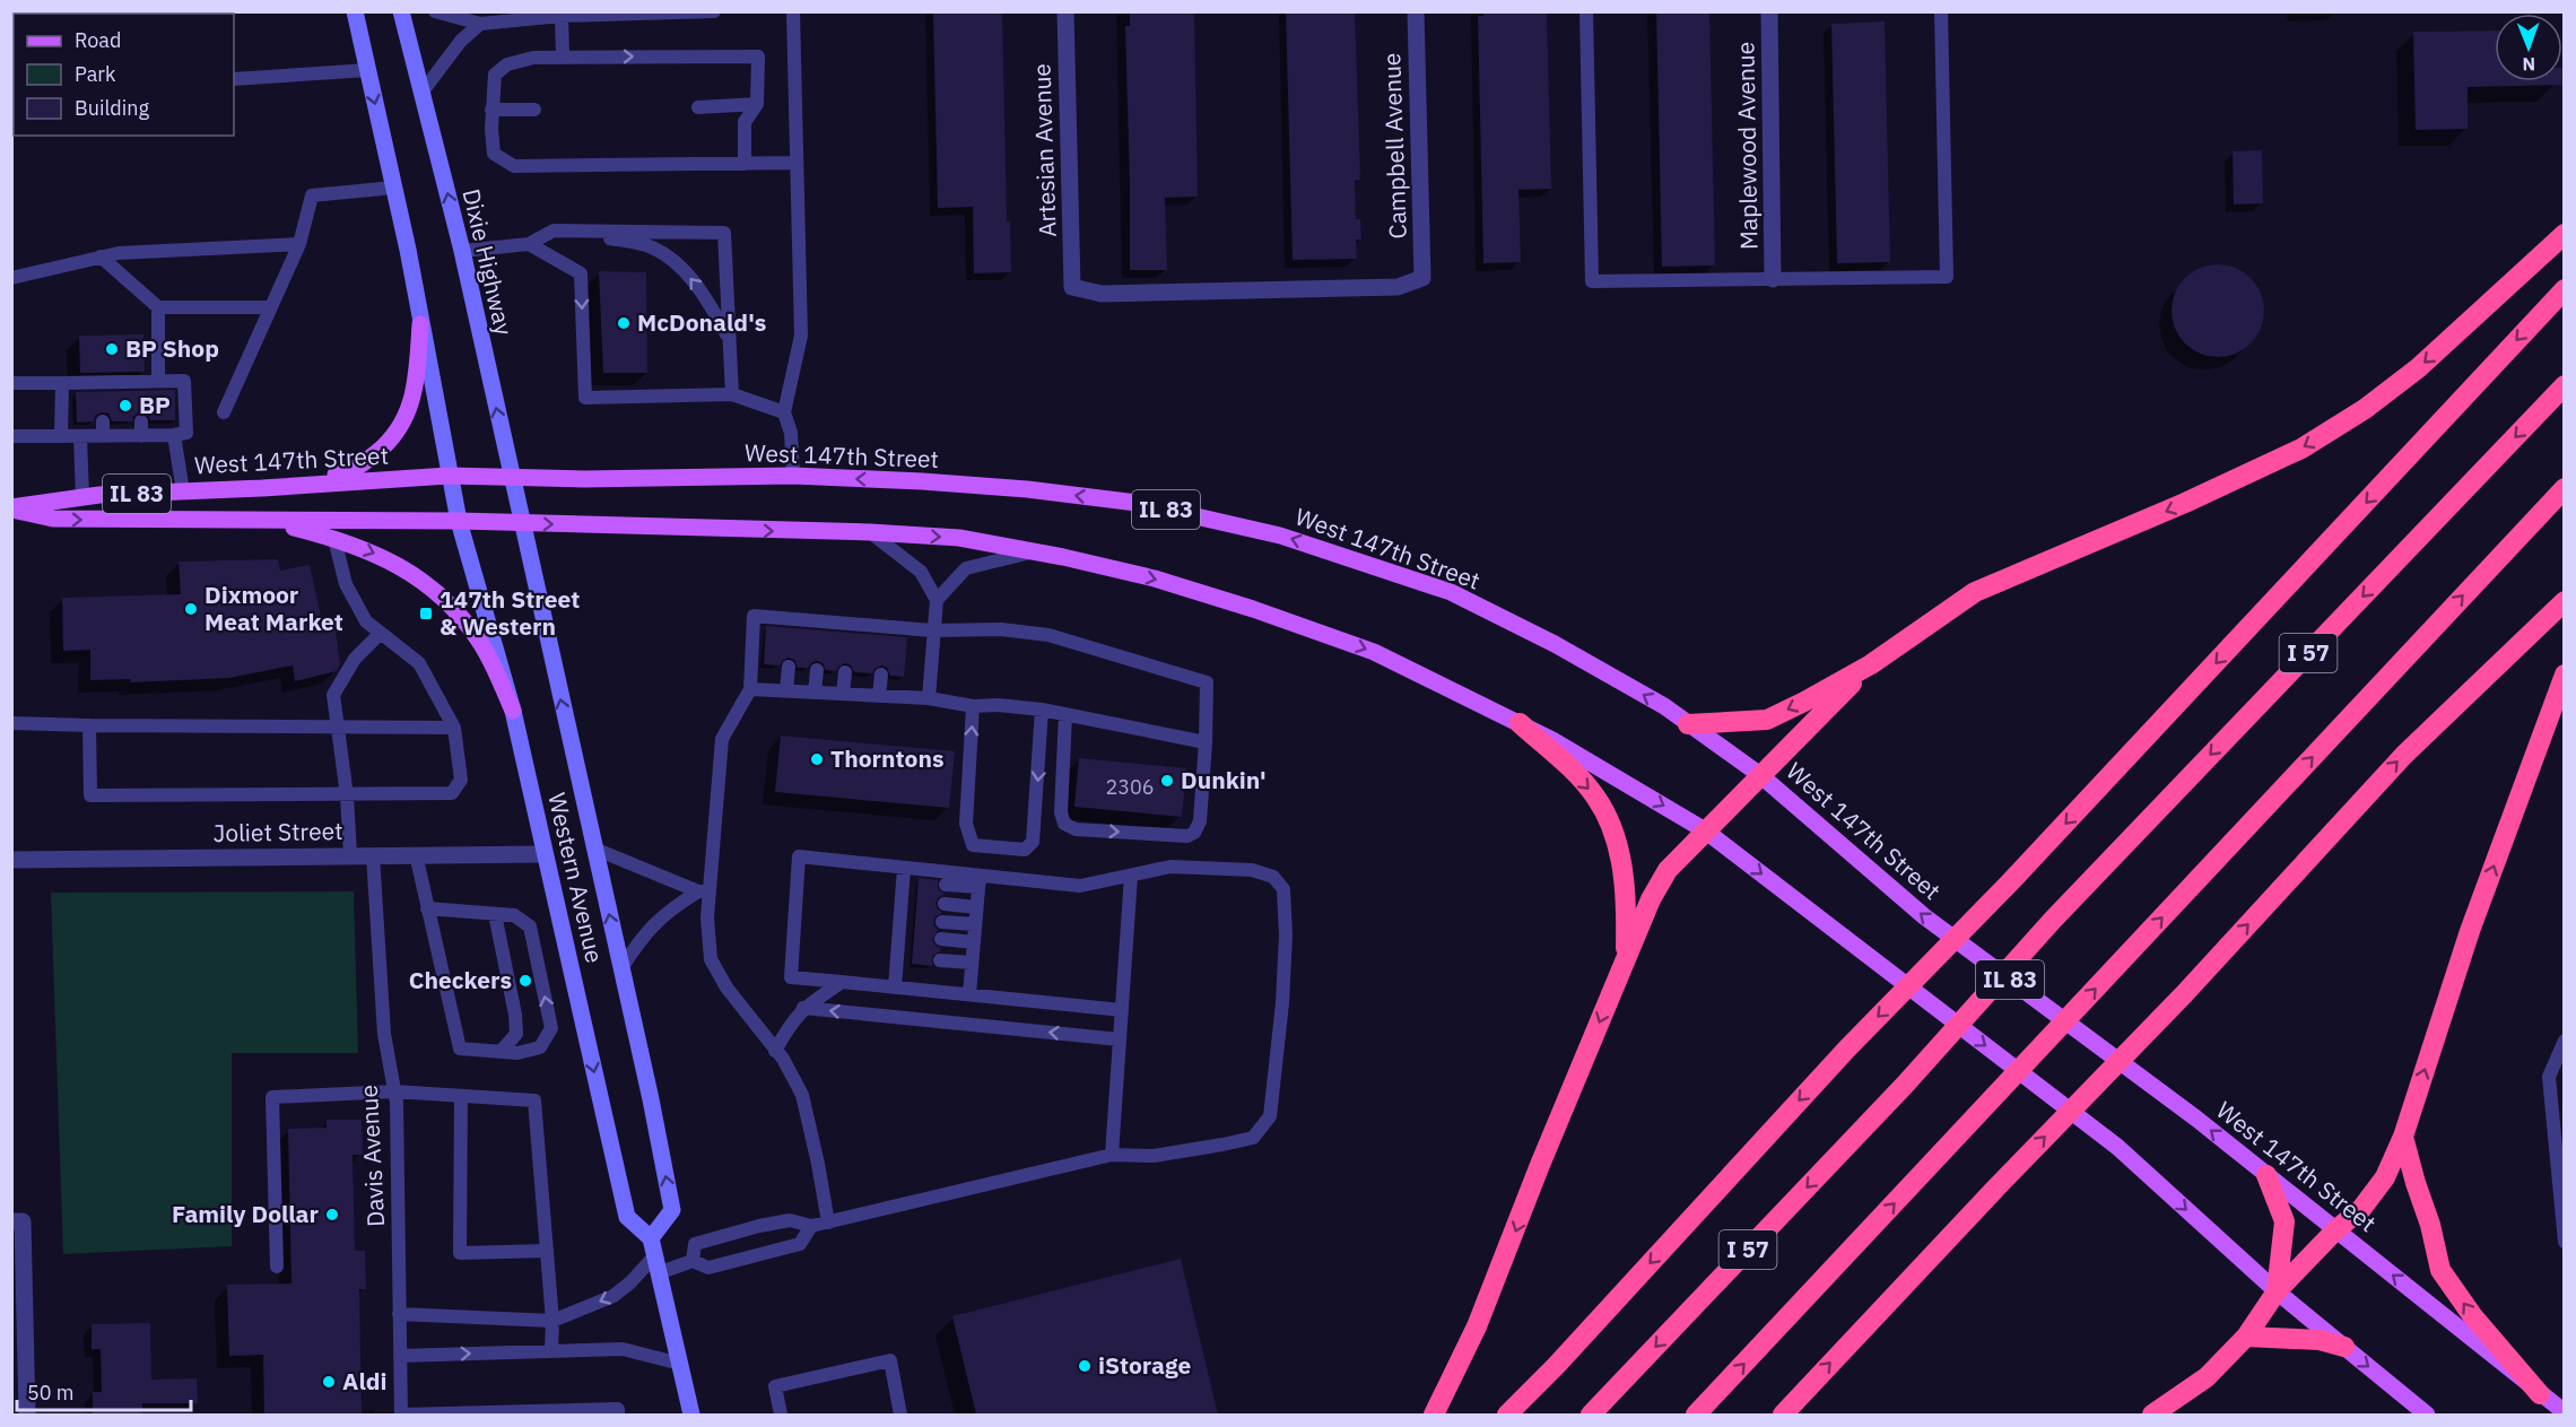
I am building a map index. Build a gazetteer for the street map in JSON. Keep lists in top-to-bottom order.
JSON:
{
  "streets": {
    "highway": ["I 57"],
    "main road": [
      "Dixie Highway",
      "West 147th Street",
      "IL 83",
      "Western Avenue"
    ],
    "street": [
      "Campbell Avenue",
      "Maplewood Avenue",
      "Artesian Avenue",
      "Joliet Street"
    ],
    "lane": ["Davis Avenue"]
  },
  "crossings": [
    ["Campbell Avenue", "Artesian Avenue"],
    ["Dixie Highway", "West 147th Street"],
    ["Dixie Highway", "Western Avenue"],
    ["West 147th Street", "Western Avenue"],
    ["Joliet Street", "Western Avenue"],
    ["Joliet Street", "Davis Avenue"]
  ],
  "places": {
    "other": [
      "McDonald's",
      "BP Shop",
      "BP",
      "Dixmoor Meat Market",
      "Thorntons",
      "Dunkin'",
      "Checkers",
      "Family Dollar",
      "iStorage",
      "Aldi"
    ],
    "transit": ["147th Street & Western"]
  },
  "house_numbers": ["2306"],
  "legend": ["Road", "Park", "Building"],
  "scale_bar": "50 m",
  "north": "bottom"
}
